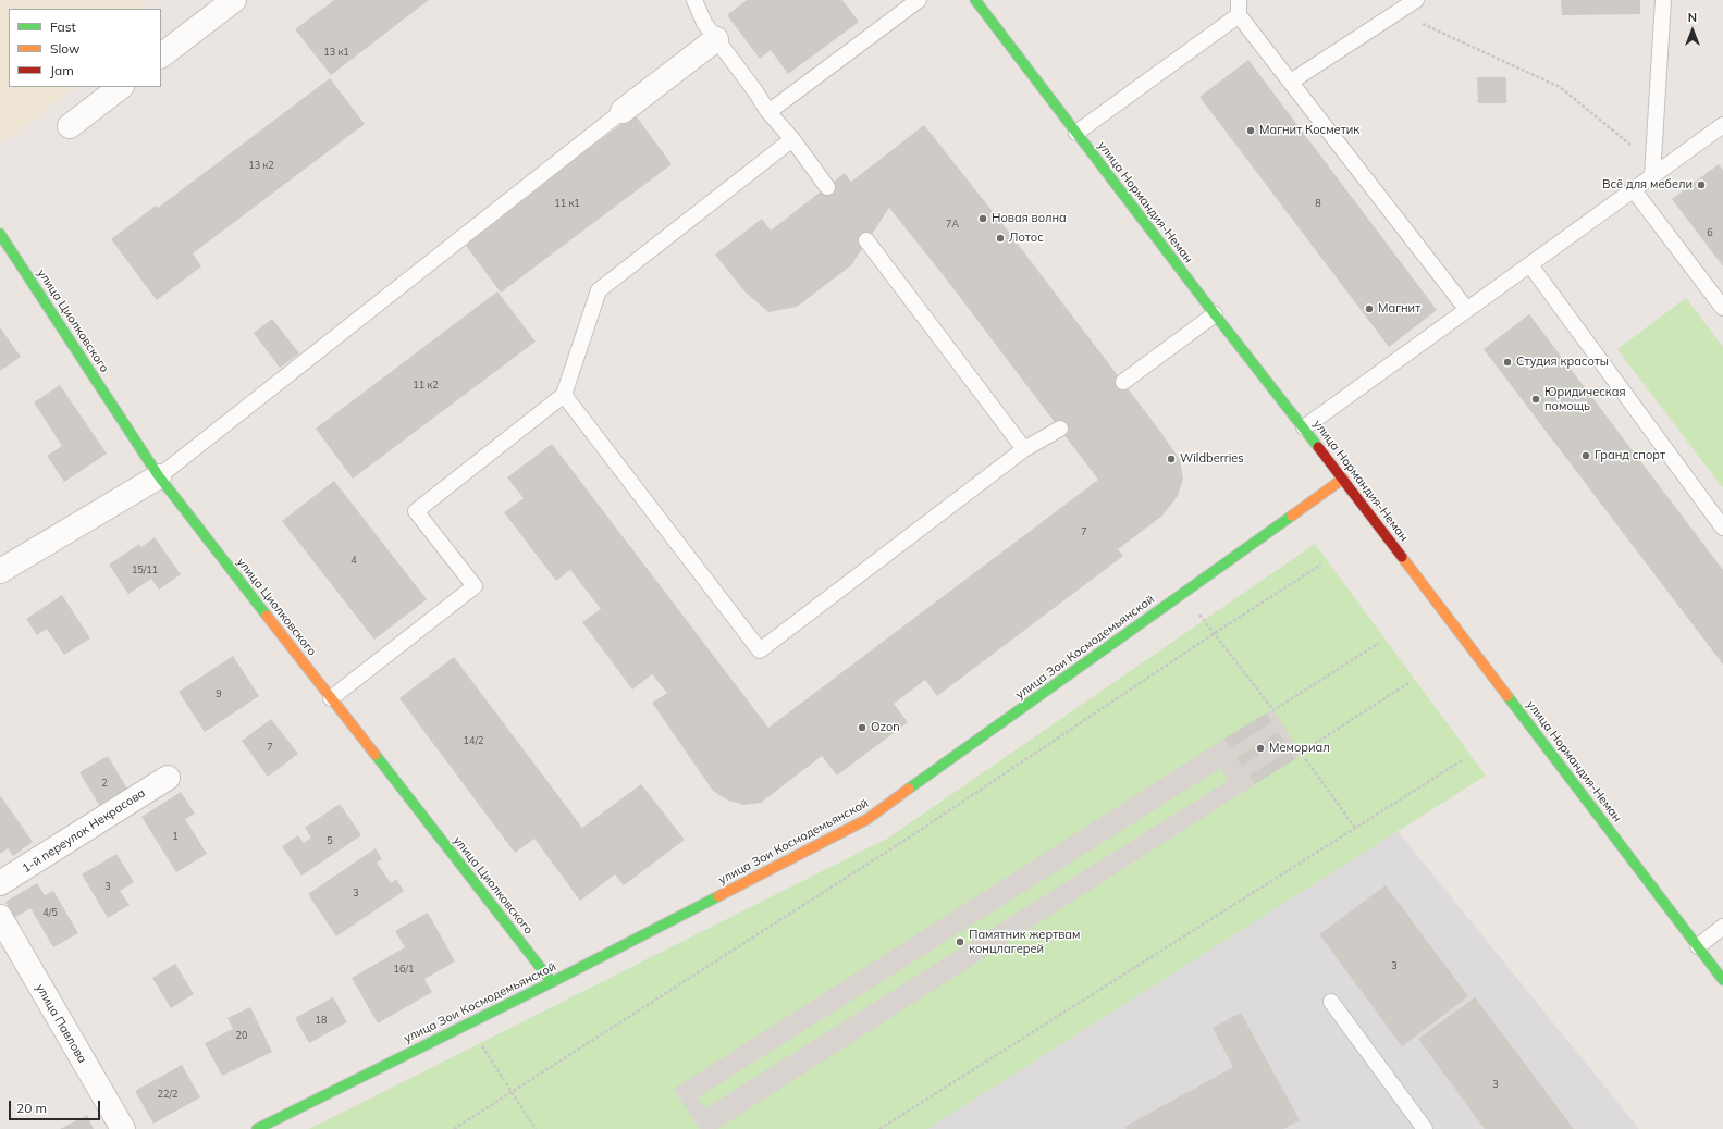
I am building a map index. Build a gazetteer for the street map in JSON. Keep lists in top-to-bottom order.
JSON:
{
  "streets": {
    "street": [
      "улица Нормандия-Неман",
      "улица Циолковского",
      "улица Зои Космодемьянской",
      "1-й переулок Некрасова",
      "улица Павлова"
    ]
  },
  "crossings": [
    ["улица Нормандия-Неман", "улица Зои Космодемьянской"],
    ["улица Циолковского", "улица Зои Космодемьянской"]
  ],
  "places": [
    "Магнит Косметик",
    "Всё для мебели",
    "Новая волна",
    "Лотос",
    "Магнит",
    "Студия красоты",
    "Юридическая помощь",
    "Гранд спорт",
    "Wildberries",
    "Ozon",
    "Мемориал",
    "Памятник жертвам концлагерей"
  ],
  "house_numbers": [
    "13 к1",
    "13 к2",
    "11 к1",
    "8",
    "7А",
    "6",
    "11 к2",
    "7",
    "4",
    "15/11",
    "9",
    "14/2",
    "7",
    "2",
    "1",
    "5",
    "3",
    "3",
    "4/5",
    "3",
    "16/1",
    "18",
    "20",
    "3",
    "22/2"
  ],
  "legend": ["Fast", "Slow", "Jam"],
  "scale_bar": "20 m",
  "north": "top"
}
